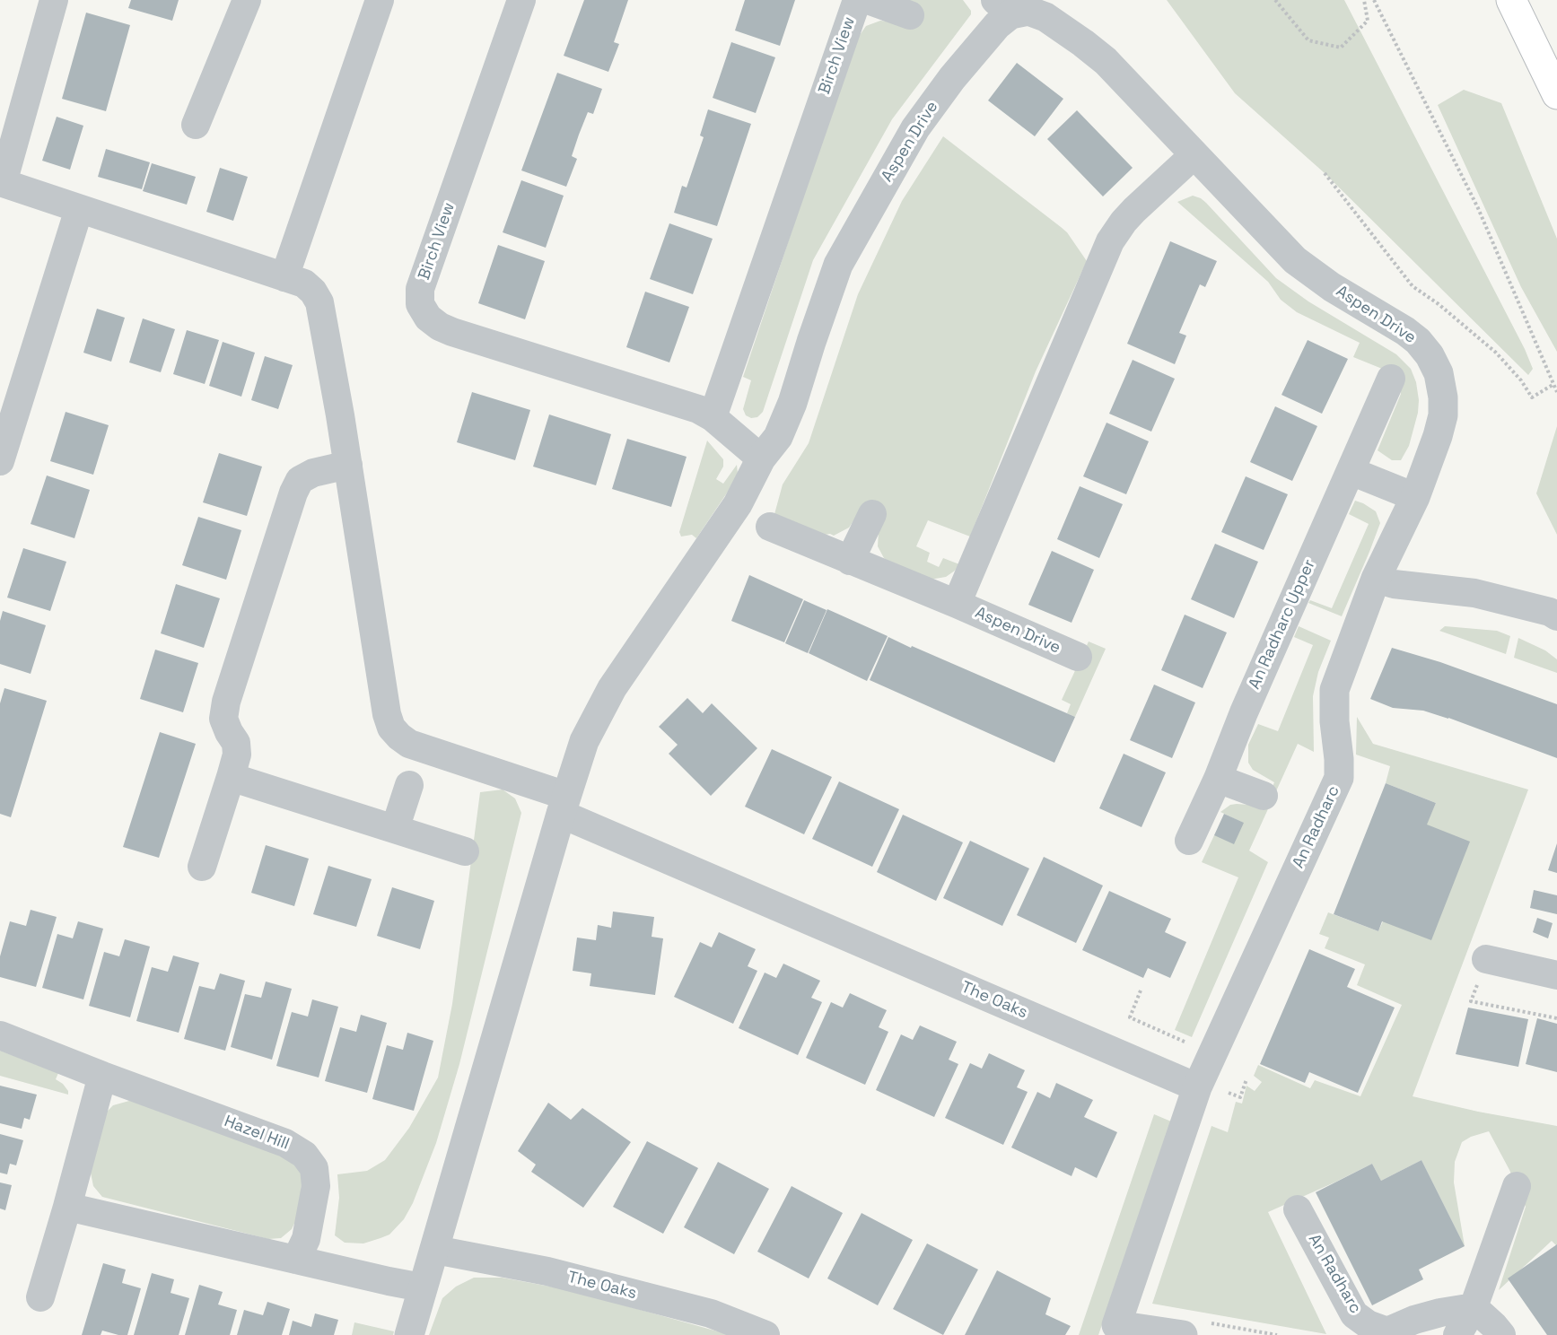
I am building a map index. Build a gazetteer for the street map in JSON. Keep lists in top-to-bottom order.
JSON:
{
  "streets": {
    "street": [
      "Birch View",
      "Aspen Drive",
      "An Radharc Upper",
      "An Radharc",
      "The Oaks",
      "Hazel Hill"
    ]
  },
  "crossings": [
    ["Birch View", "Aspen Drive"],
    ["Aspen Drive", "An Radharc"],
    ["Aspen Drive", "The Oaks"],
    ["An Radharc", "The Oaks"]
  ]
}
